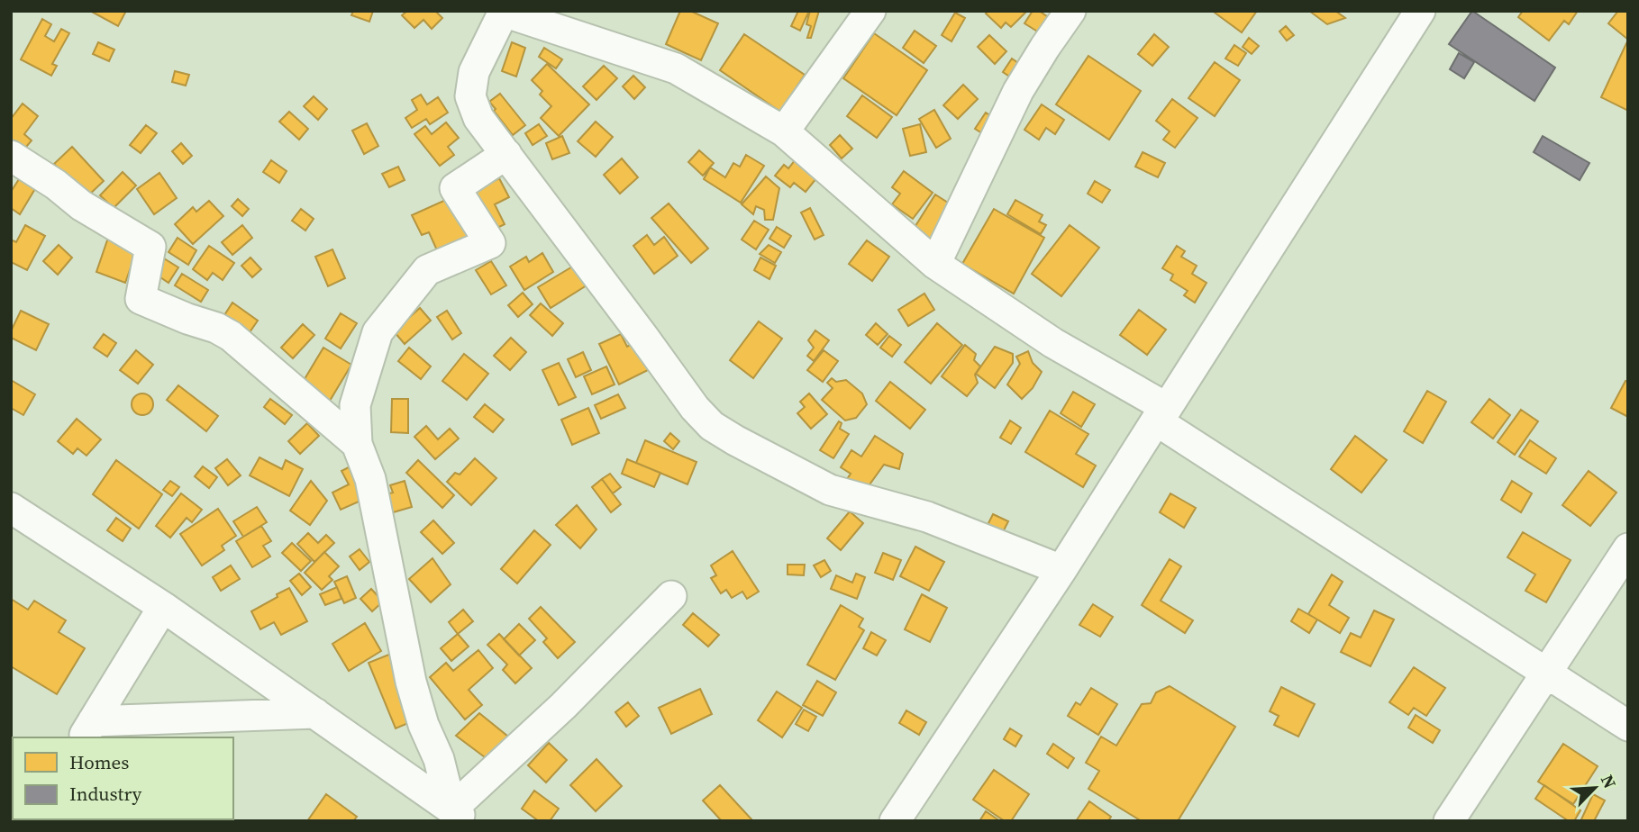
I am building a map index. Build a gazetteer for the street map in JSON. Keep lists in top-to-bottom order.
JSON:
{
  "legend": ["Homes", "Industry"],
  "north": "top right"
}
